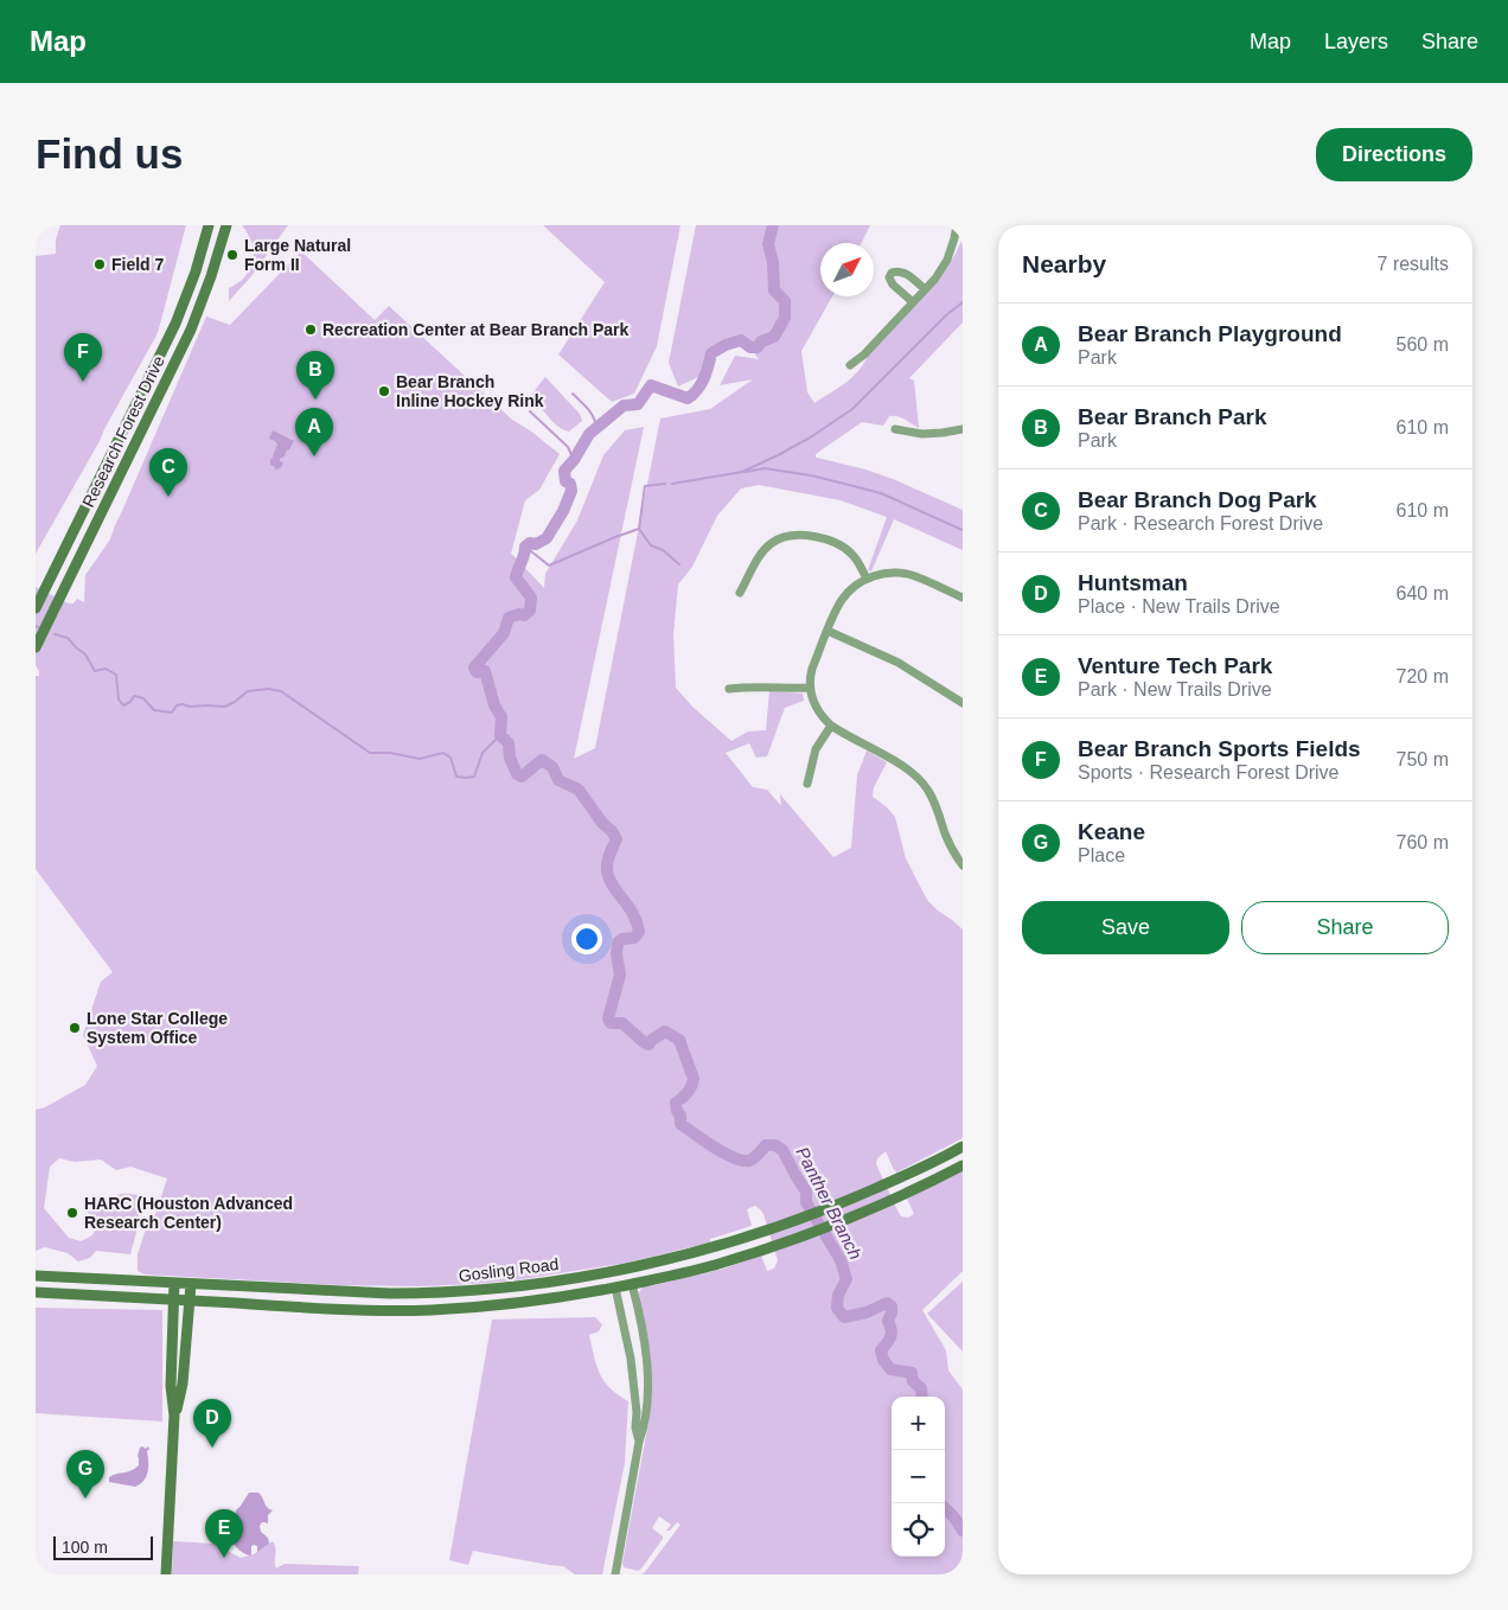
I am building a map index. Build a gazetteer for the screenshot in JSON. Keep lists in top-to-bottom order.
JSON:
{
  "streets": {
    "main road": ["Research Forest Drive", "Gosling Road"]
  },
  "water": ["Panther Branch"],
  "places": [
    "Large Natural Form II",
    "Field 7",
    "Recreation Center at Bear Branch Park",
    "Bear Branch Inline Hockey Rink",
    "Lone Star College System Office",
    "HARC (Houston Advanced Research Center)"
  ],
  "scale_bar": "100 m",
  "north": "top right",
  "page": {
    "header": "Map",
    "nav": ["Map", "Layers", "Share"],
    "buttons": [
      "Directions",
      ["Save", "Share"]
    ],
    "title": "Find us",
    "heading": ["Nearby", "7 results"],
    "list": [
      {
        "mark": "A",
        "name": "Bear Branch Playground",
        "note": "Park",
        "value": "560 m"
      },
      {
        "mark": "B",
        "name": "Bear Branch Park",
        "note": "Park",
        "value": "610 m"
      },
      {
        "mark": "C",
        "name": "Bear Branch Dog Park",
        "note": "Park · Research Forest Drive",
        "value": "610 m"
      },
      {
        "mark": "D",
        "name": "Huntsman",
        "note": "Place · New Trails Drive",
        "value": "640 m"
      },
      {
        "mark": "E",
        "name": "Venture Tech Park",
        "note": "Park · New Trails Drive",
        "value": "720 m"
      },
      {
        "mark": "F",
        "name": "Bear Branch Sports Fields",
        "note": "Sports · Research Forest Drive",
        "value": "750 m"
      },
      {
        "mark": "G",
        "name": "Keane",
        "note": "Place",
        "value": "760 m"
      }
    ],
    "pins": [
      "F",
      "B",
      "A",
      "C",
      "D",
      "G",
      "E"
    ],
    "map_buttons": ["+", "−"],
    "scale": "100 m"
  }
}
